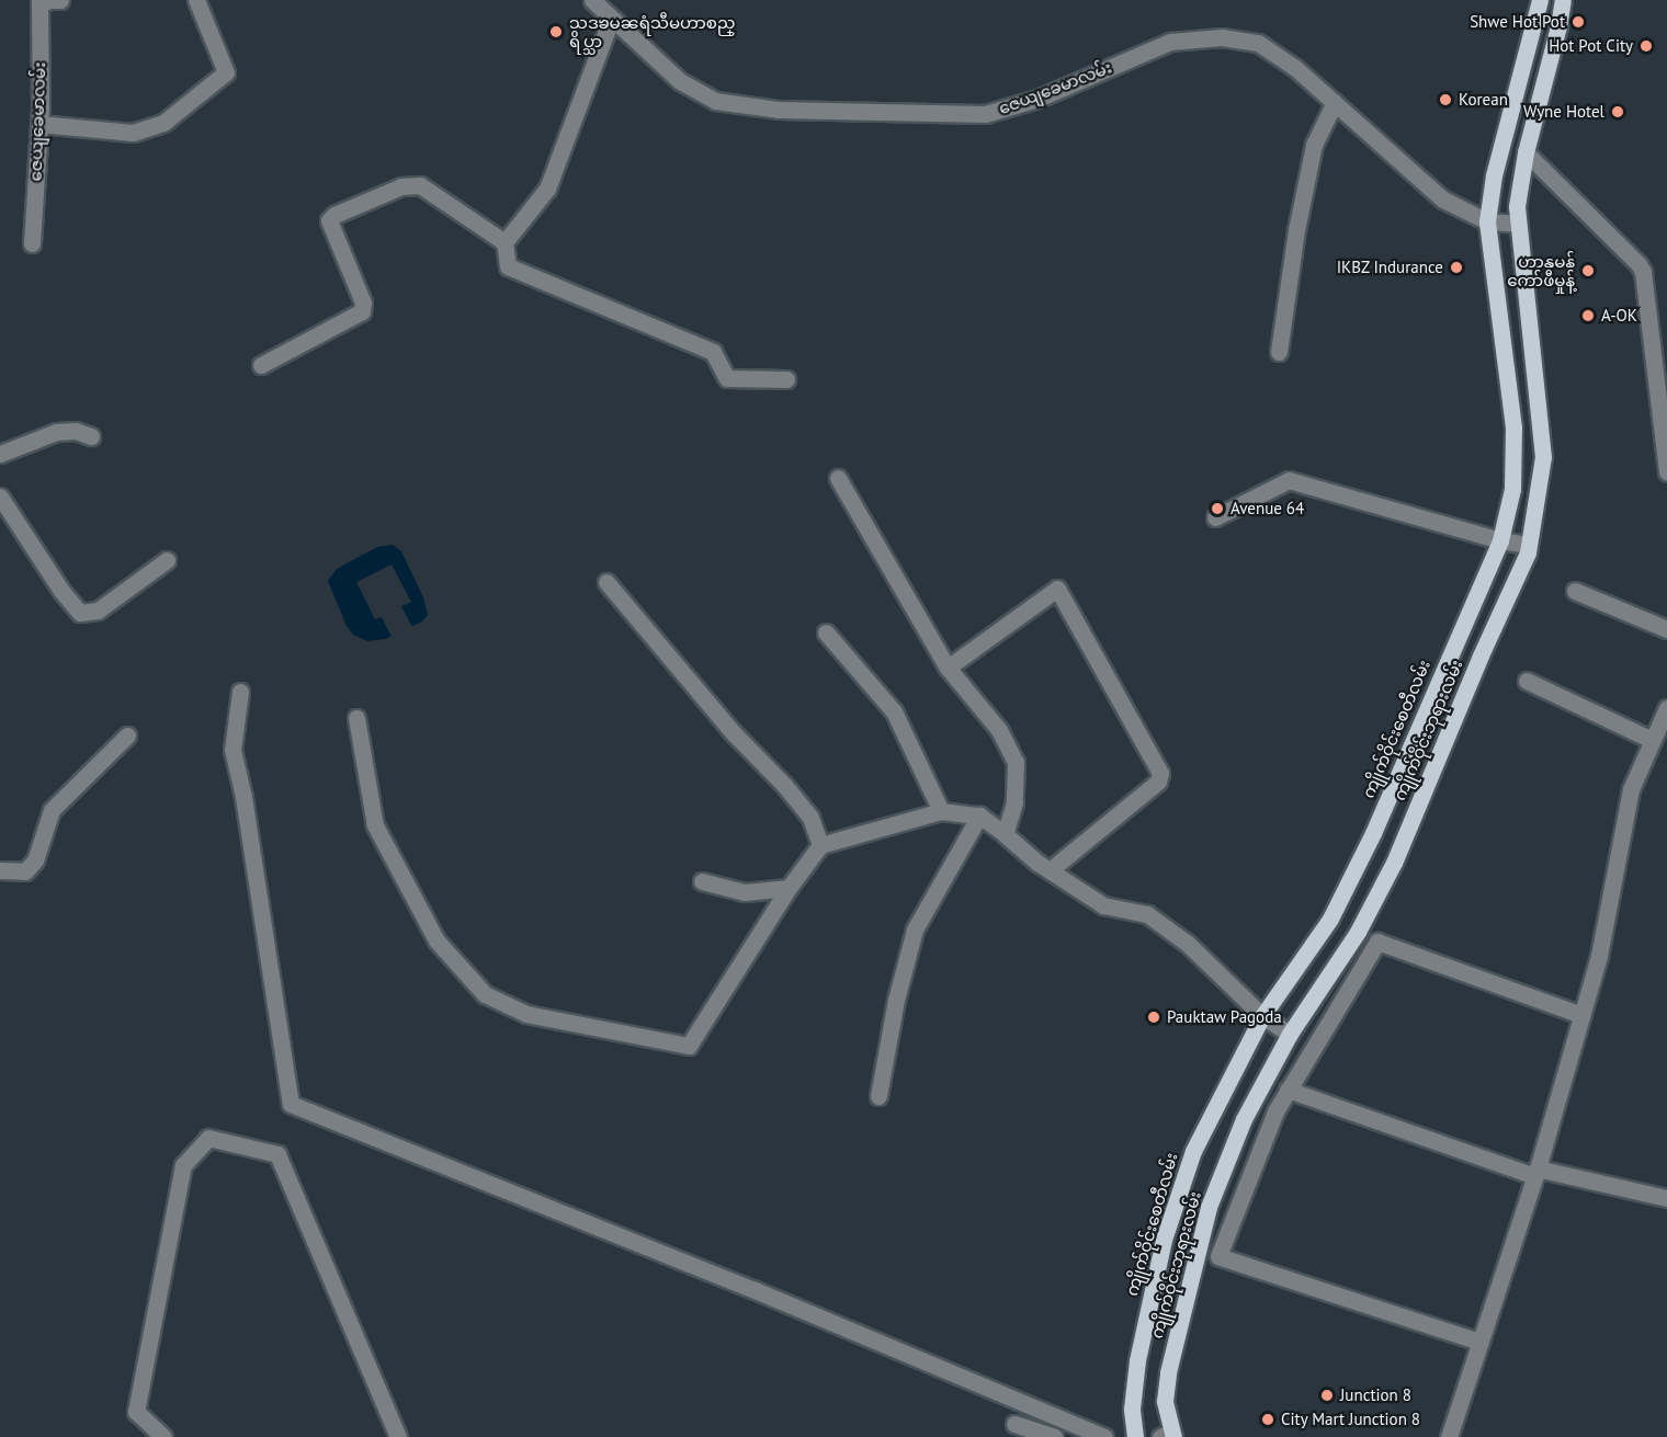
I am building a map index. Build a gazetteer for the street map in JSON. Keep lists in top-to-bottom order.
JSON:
{
  "streets": {
    "main road": ["ကျိုက်ဝိုင်းစေတီလမ်း", "ကျိုက်ဝိုင်းဘုရားလမ်း"],
    "street": ["ဇေယျခေမာလမ်း"]
  },
  "crossings": [
    ["ဇေယျခေမာလမ်း", "ကျိုက်ဝိုင်းစေတီလမ်း"]
  ],
  "places": [
    "Shwe Hot Pot",
    "သဒၶမၼရံသီမဟာစည္ ရိပ္သာ",
    "Hot Pot City",
    "Korean",
    "Wyne Hotel",
    "IKBZ Indurance",
    "ဟာနုမန် ကော်ဖီမှုန့်",
    "A-OK",
    "Avenue 64",
    "Pauktaw Pagoda",
    "Junction 8",
    "City Mart Junction 8"
  ]
}
